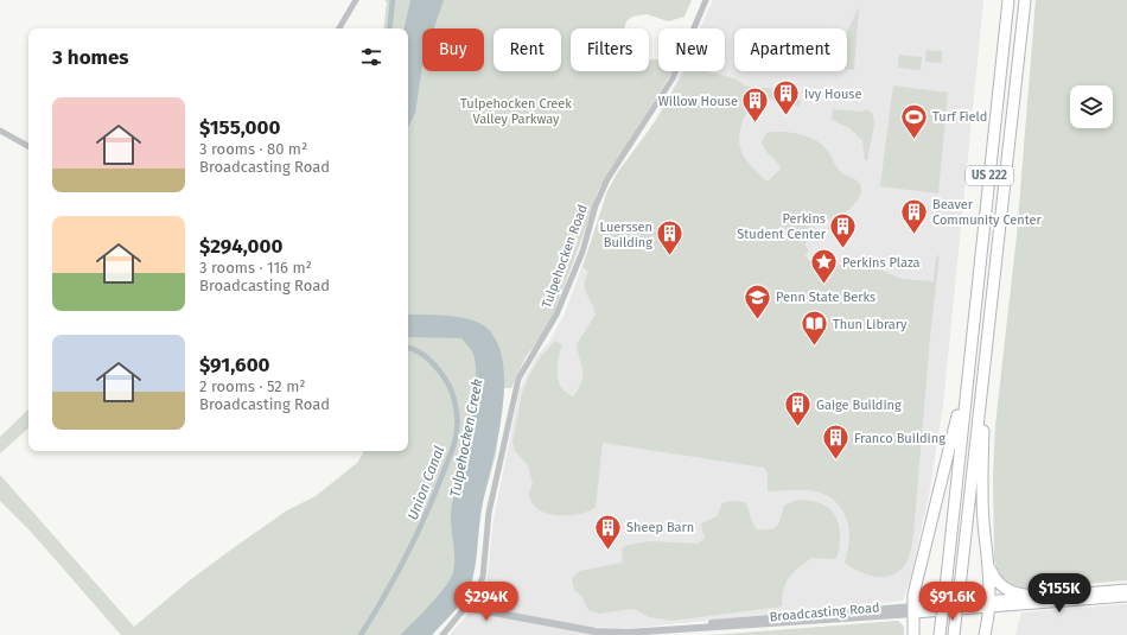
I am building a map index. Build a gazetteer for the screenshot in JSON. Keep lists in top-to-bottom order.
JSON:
{
  "streets": {
    "highway": ["US 222"],
    "main road": ["Broadcasting Road"],
    "street": ["Tulpehocken Road"]
  },
  "crossings": [
    ["Tulpehocken Road", "Broadcasting Road"]
  ],
  "water": ["Tulpehocken Creek", "Union Canal"],
  "parks": ["Tulpehocken Creek Valley Parkway"],
  "places": {
    "building": [
      "Ivy House",
      "Willow House",
      "Beaver Community Center",
      "Perkins Student Center",
      "Luerssen Building",
      "Gaige Building",
      "Franco Building",
      "Sheep Barn"
    ],
    "sports": ["Turf Field"],
    "place": ["Perkins Plaza"],
    "school or university": ["Penn State Berks"],
    "library": ["Thun Library"]
  },
  "page": {
    "chip": [
      "Buy",
      "Rent",
      "Filters",
      "New",
      "Apartment"
    ],
    "heading": "3 homes",
    "list": [
      {
        "name": "$155,000",
        "note": "3 rooms · 80 m² · Broadcasting Road"
      },
      {
        "name": "$294,000",
        "note": "3 rooms · 116 m² · Broadcasting Road"
      },
      {
        "name": "$91,600",
        "note": "2 rooms · 52 m² · Broadcasting Road"
      }
    ],
    "price": ["$155K", "$294K", "$91.6K"]
  }
}
